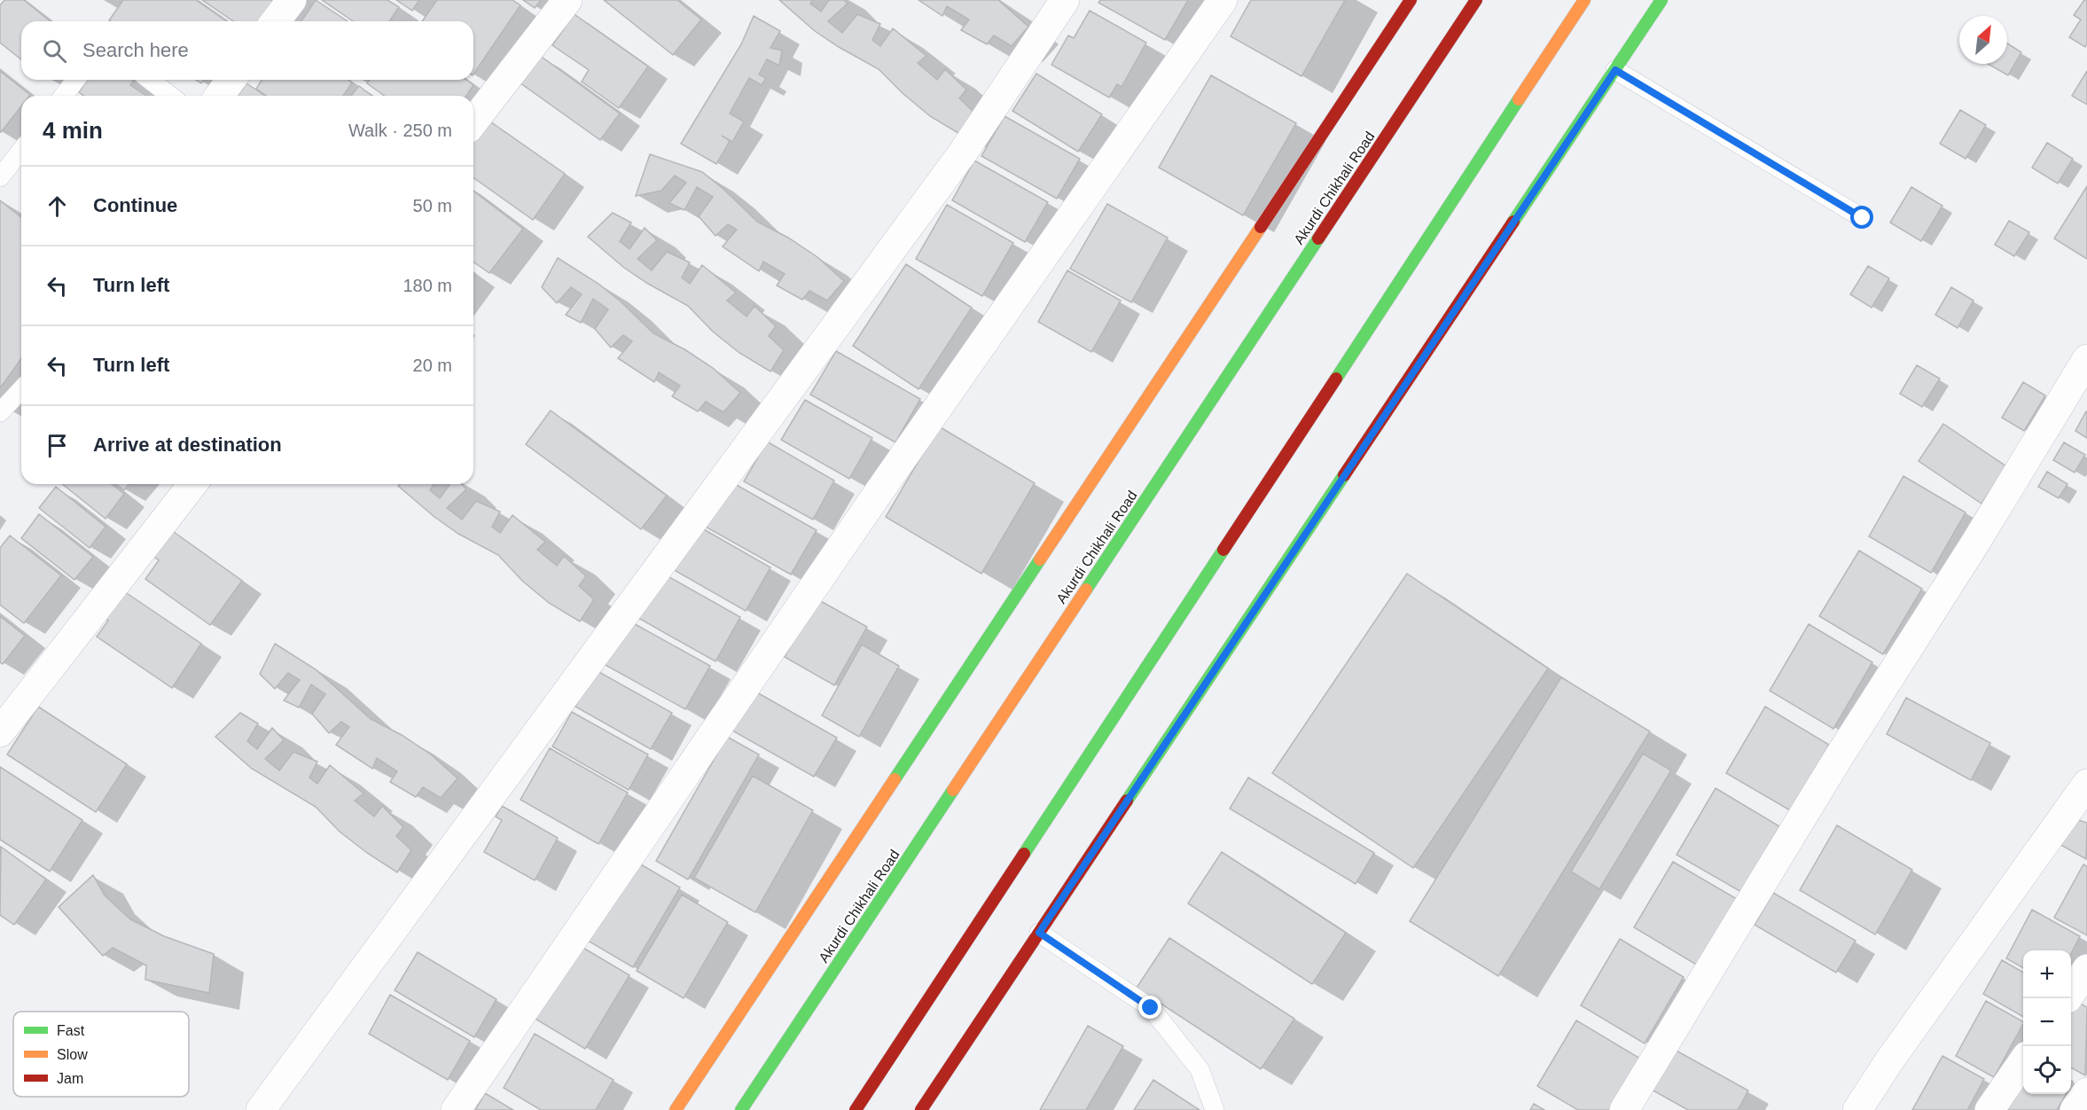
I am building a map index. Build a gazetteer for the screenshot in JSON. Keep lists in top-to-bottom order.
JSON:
{
  "streets": {
    "street": ["Akurdi Chikhali Road"]
  },
  "legend": ["Fast", "Slow", "Jam"],
  "north": "top right",
  "page": {
    "search": "Search here",
    "heading": ["4 min", "Walk · 250 m"],
    "list": [
      ["Continue", "50 m"],
      ["Turn left", "180 m"],
      ["Turn left", "20 m"],
      "Arrive at destination"
    ],
    "map_buttons": ["+", "−"]
  }
}
